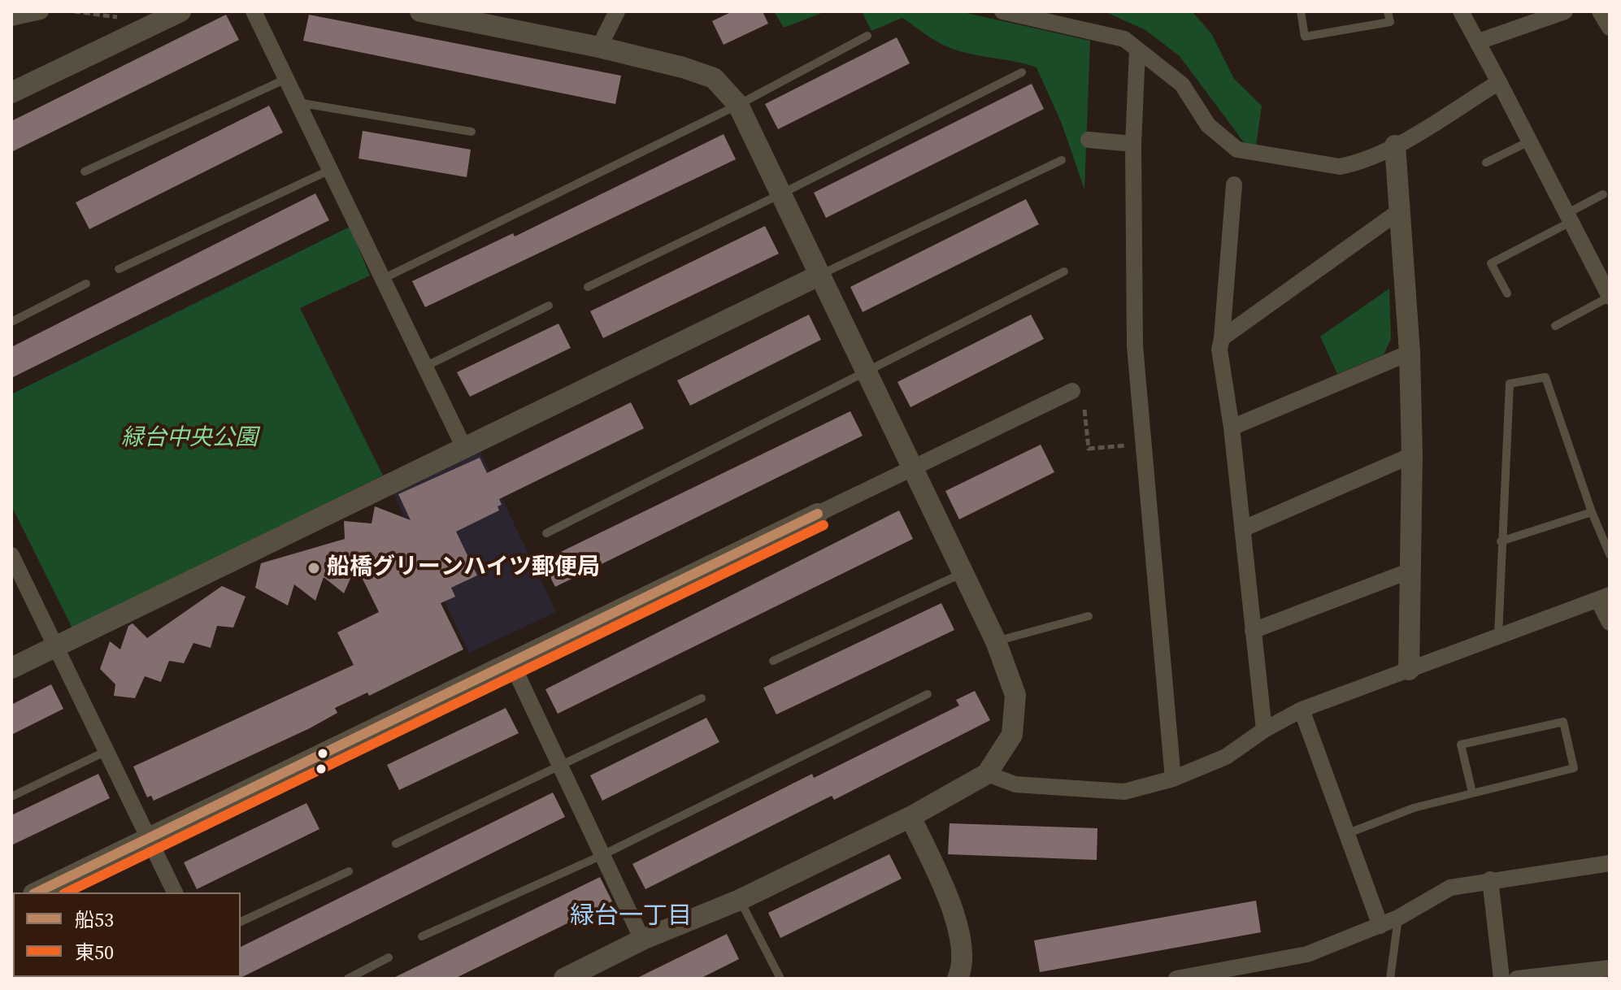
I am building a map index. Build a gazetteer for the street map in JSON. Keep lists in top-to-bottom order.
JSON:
{
  "districts": ["緑台一丁目"],
  "parks": ["緑台中央公園"],
  "places": ["船橋グリーンハイツ郵便局"],
  "lines": ["transit line 船53", "transit line 東50"],
  "legend": ["船53", "東50"]
}
